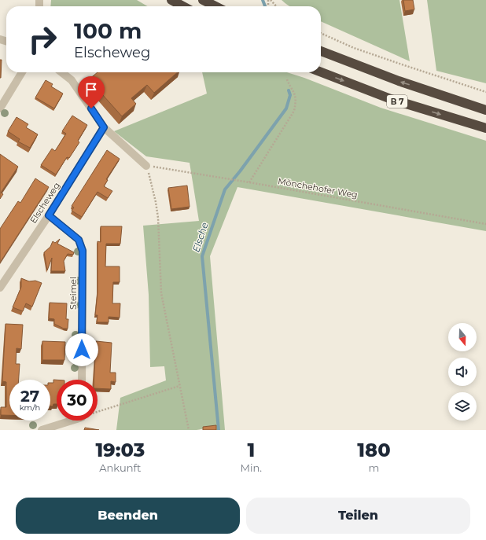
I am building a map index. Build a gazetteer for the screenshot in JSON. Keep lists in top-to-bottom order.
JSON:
{
  "streets": {
    "highway": ["B 7"],
    "street": ["Elscheweg", "Steimel"],
    "path": ["Mönchehofer Weg"]
  },
  "crossings": [
    ["Elscheweg", "Steimel"]
  ],
  "water": ["Elsche"],
  "north": "bottom",
  "page": {
    "turn": ["100 m", "Elscheweg"],
    "speed": "27 km/h",
    "limit": "30",
    "eta": [
      "19:03",
      "Ankunft",
      "1",
      "Min.",
      "180",
      "m"
    ],
    "buttons": ["Beenden", "Teilen"]
  }
}
